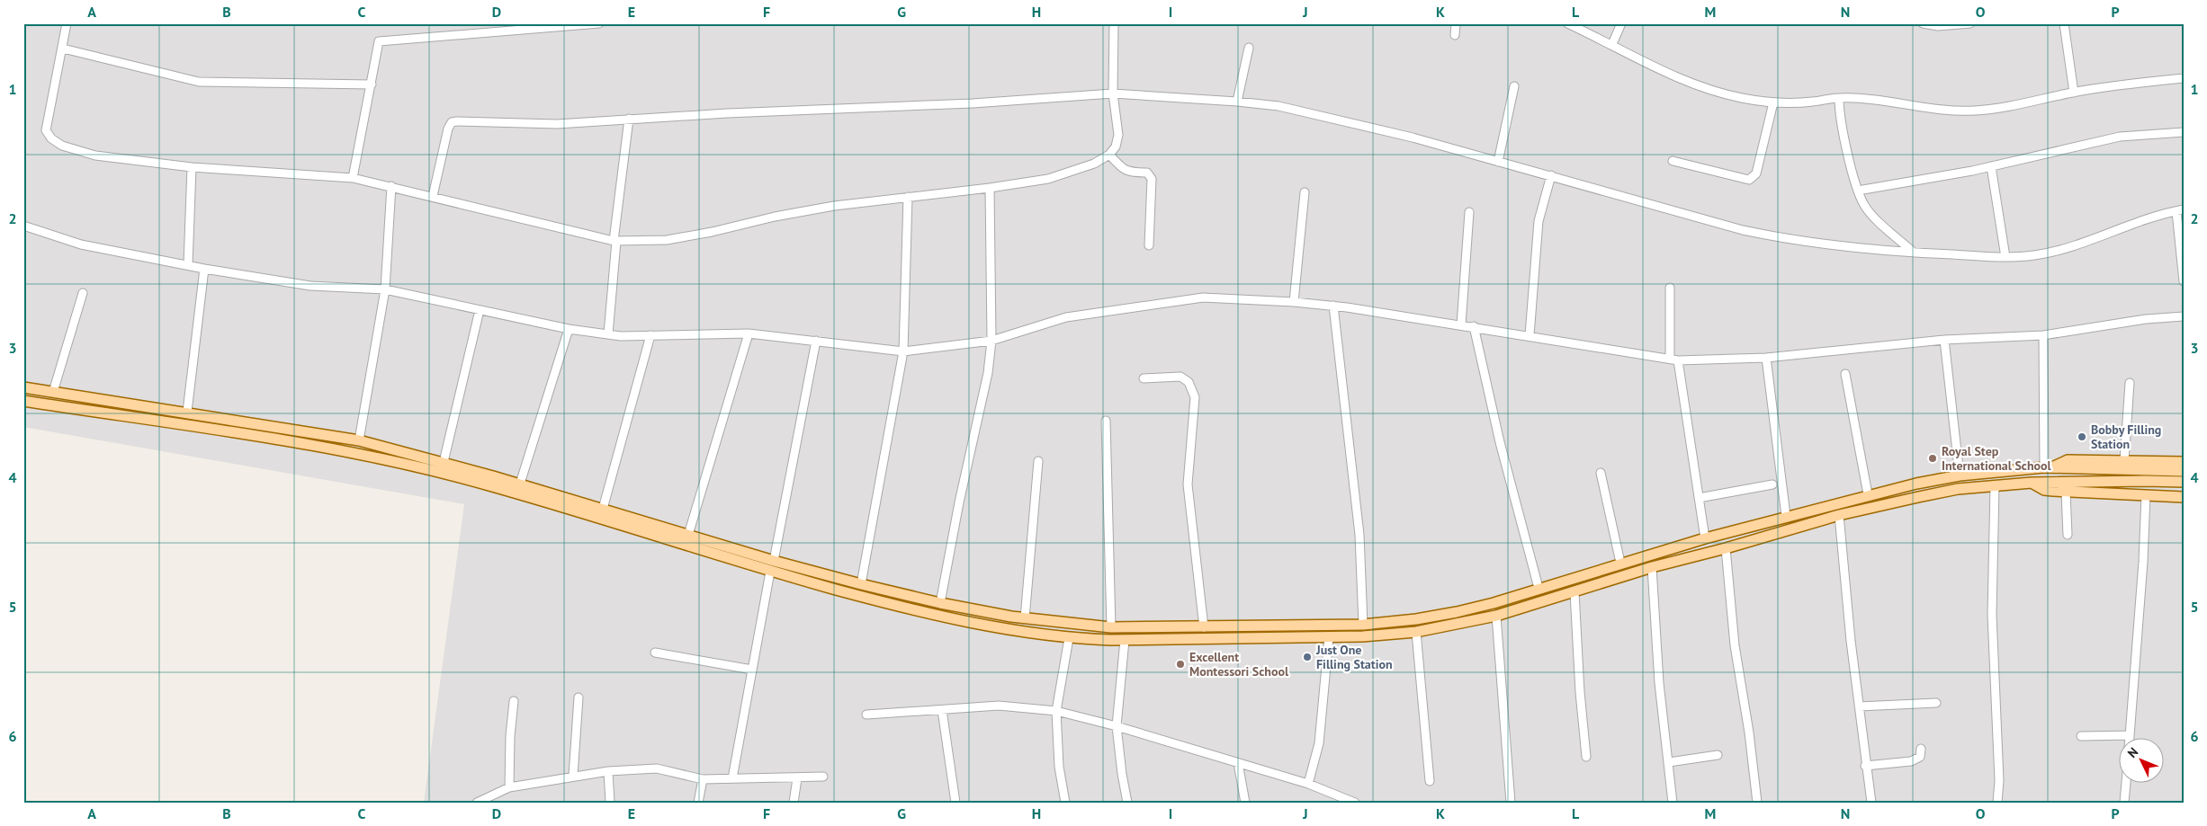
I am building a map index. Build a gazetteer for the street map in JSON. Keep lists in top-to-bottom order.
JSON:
{
  "places": [
    "Bobby Filling Station",
    "Royal Step International School",
    "Just One Filling Station",
    "Excellent Montessori School"
  ],
  "north": "top left",
  "grid": {
    "columns": [
      "A",
      "B",
      "C",
      "D",
      "E",
      "F",
      "G",
      "H",
      "I",
      "J",
      "K",
      "L",
      "M",
      "N",
      "O",
      "P"
    ],
    "rows": [
      "1",
      "2",
      "3",
      "4",
      "5",
      "6"
    ]
  }
}
